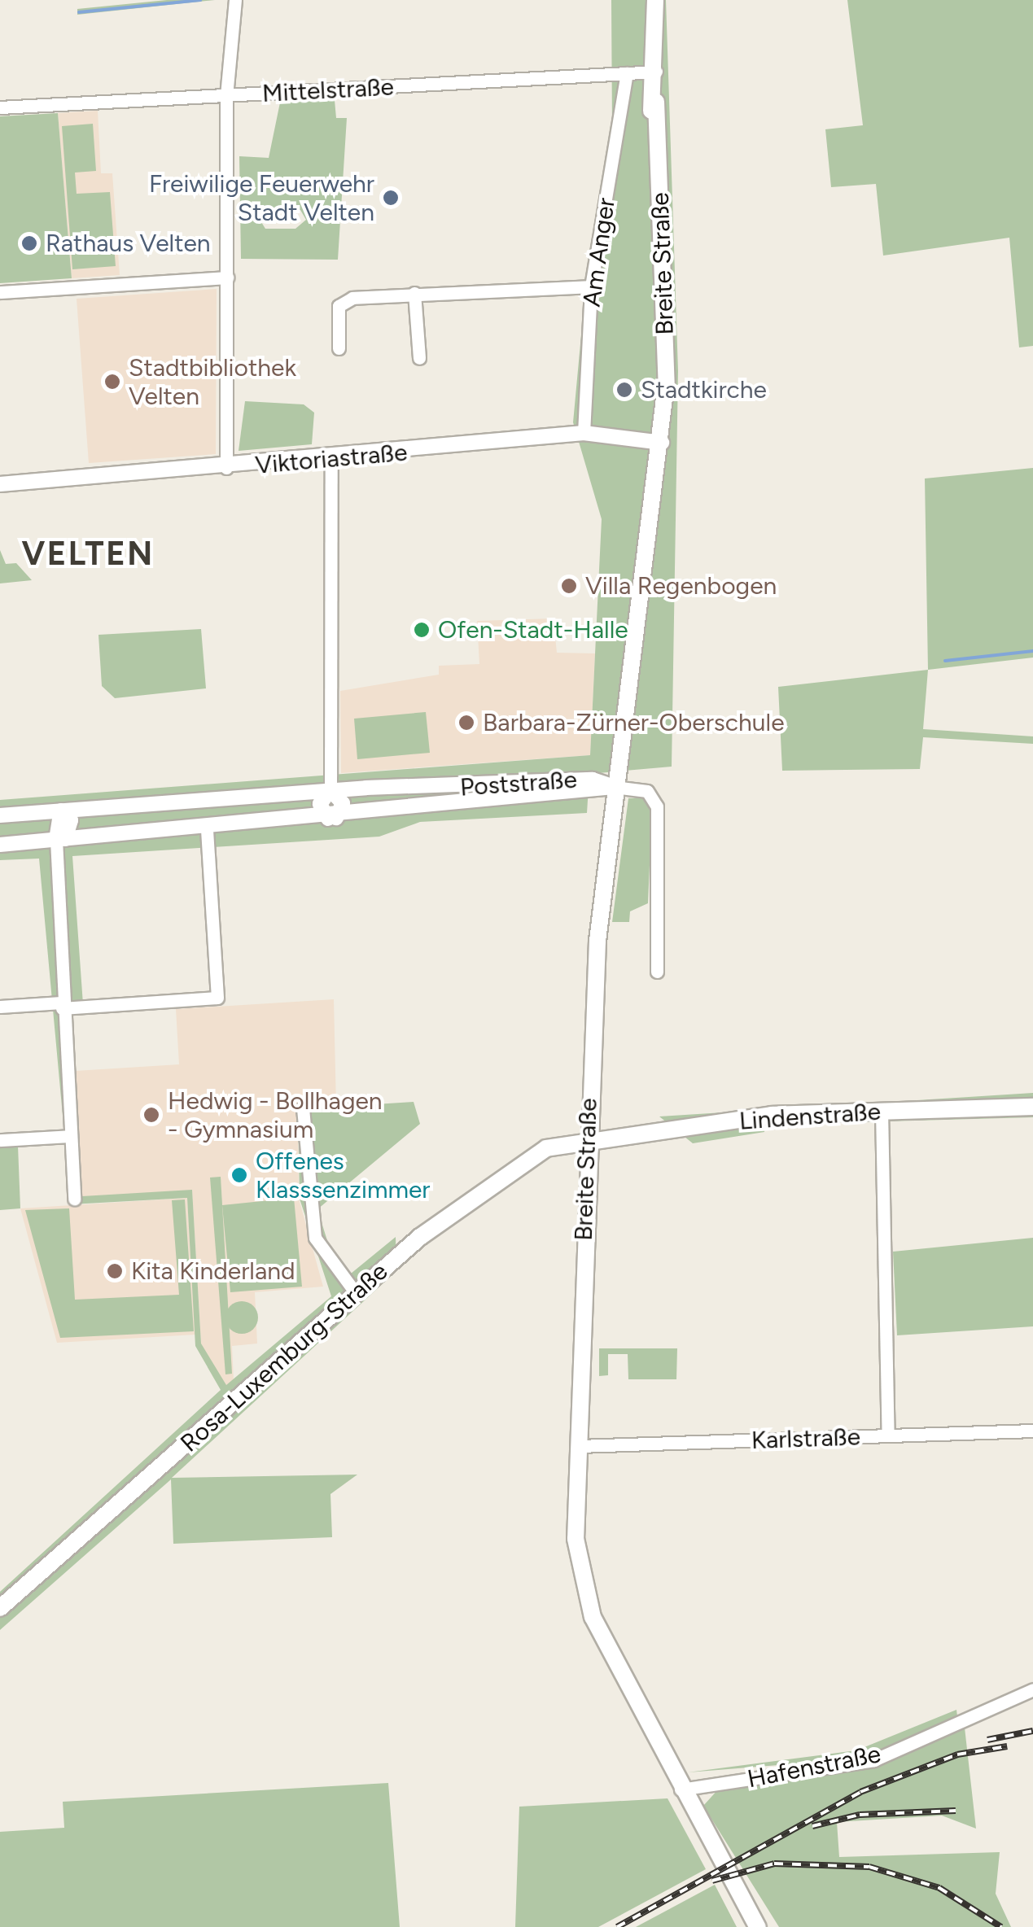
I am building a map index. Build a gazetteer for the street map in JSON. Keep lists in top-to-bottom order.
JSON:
{
  "streets": {
    "main road": ["Breite Straße", "Lindenstraße", "Rosa-Luxemburg-Straße"],
    "street": [
      "Mittelstraße",
      "Am Anger",
      "Viktoriastraße",
      "Poststraße",
      "Karlstraße",
      "Hafenstraße"
    ]
  },
  "crossings": [
    ["Mittelstraße", "Am Anger"],
    ["Mittelstraße", "Breite Straße"],
    ["Am Anger", "Viktoriastraße"],
    ["Breite Straße", "Viktoriastraße"],
    ["Breite Straße", "Poststraße"],
    ["Breite Straße", "Lindenstraße"],
    ["Breite Straße", "Rosa-Luxemburg-Straße"],
    ["Breite Straße", "Karlstraße"],
    ["Breite Straße", "Hafenstraße"],
    ["Lindenstraße", "Rosa-Luxemburg-Straße"]
  ],
  "districts": ["VELTEN"],
  "places": [
    "Freiwilige Feuerwehr Stadt Velten",
    "Rathaus Velten",
    "Stadtbibliothek Velten",
    "Stadtkirche",
    "Villa Regenbogen",
    "Ofen-Stadt-Halle",
    "Barbara-Zürner-Oberschule",
    "Hedwig - Bollhagen - Gymnasium",
    "Offenes Klasssenzimmer",
    "Kita Kinderland"
  ]
}
